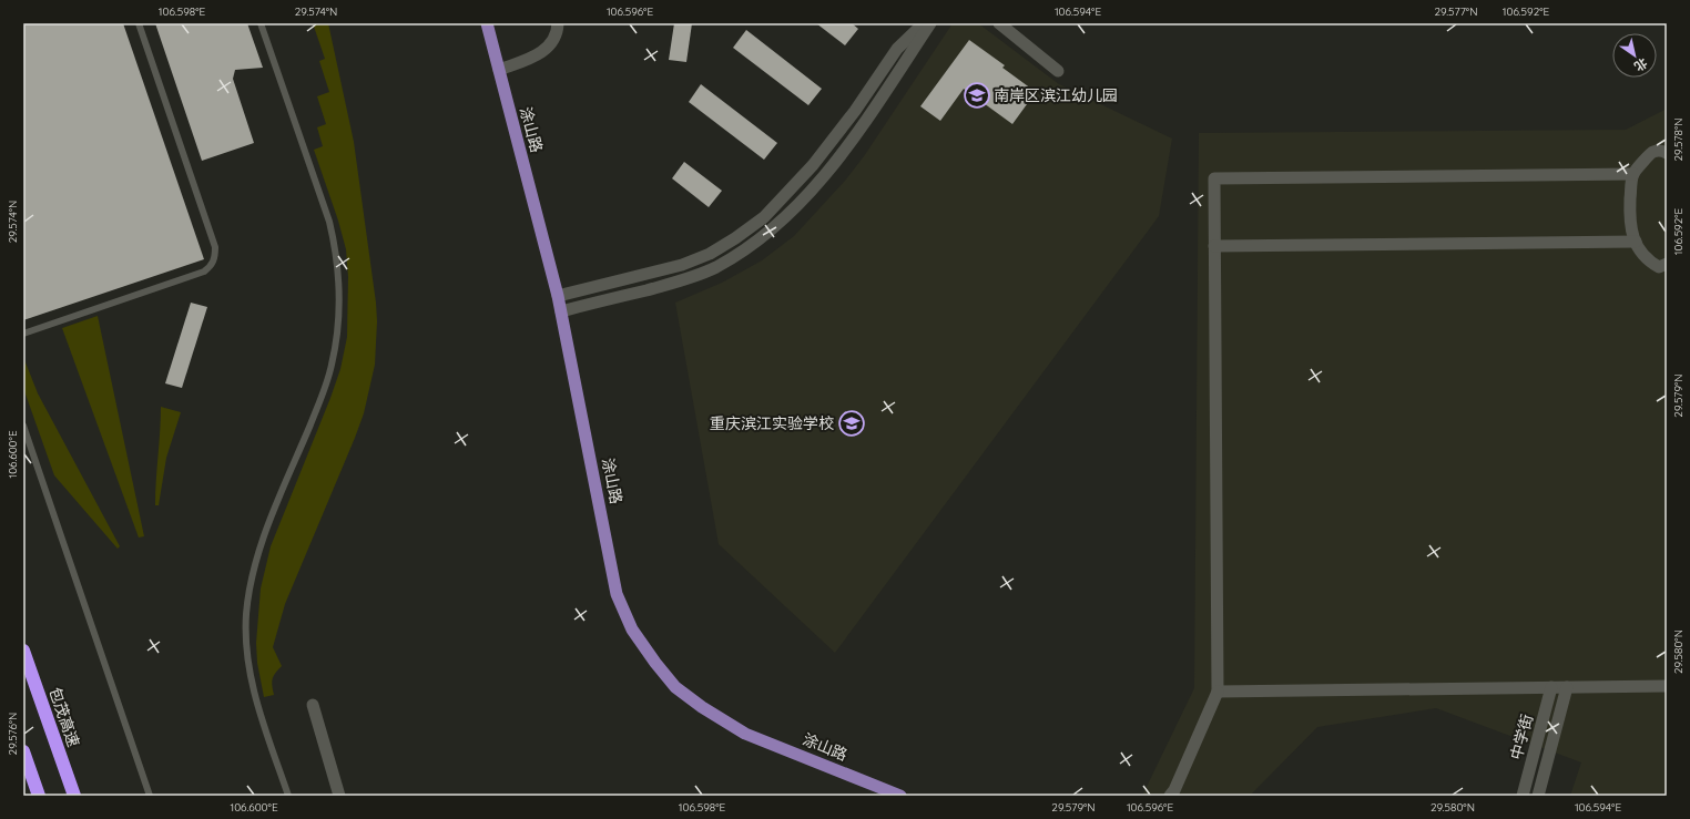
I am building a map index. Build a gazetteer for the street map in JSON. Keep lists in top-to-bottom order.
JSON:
{
  "streets": {
    "highway": ["包茂高速"],
    "main road": ["涂山路"],
    "street": ["中学街"]
  },
  "places": {
    "school or university": ["南岸区滨江幼儿园", "重庆滨江实验学校"]
  },
  "north": "bottom right",
  "coordinates": [
    "106.598°E",
    "29.574°N",
    "106.596°E",
    "106.594°E",
    "29.577°N",
    "106.592°E",
    "29.578°N",
    "29.579°N",
    "106.600°E",
    "29.580°N",
    "29.576°N"
  ]
}
